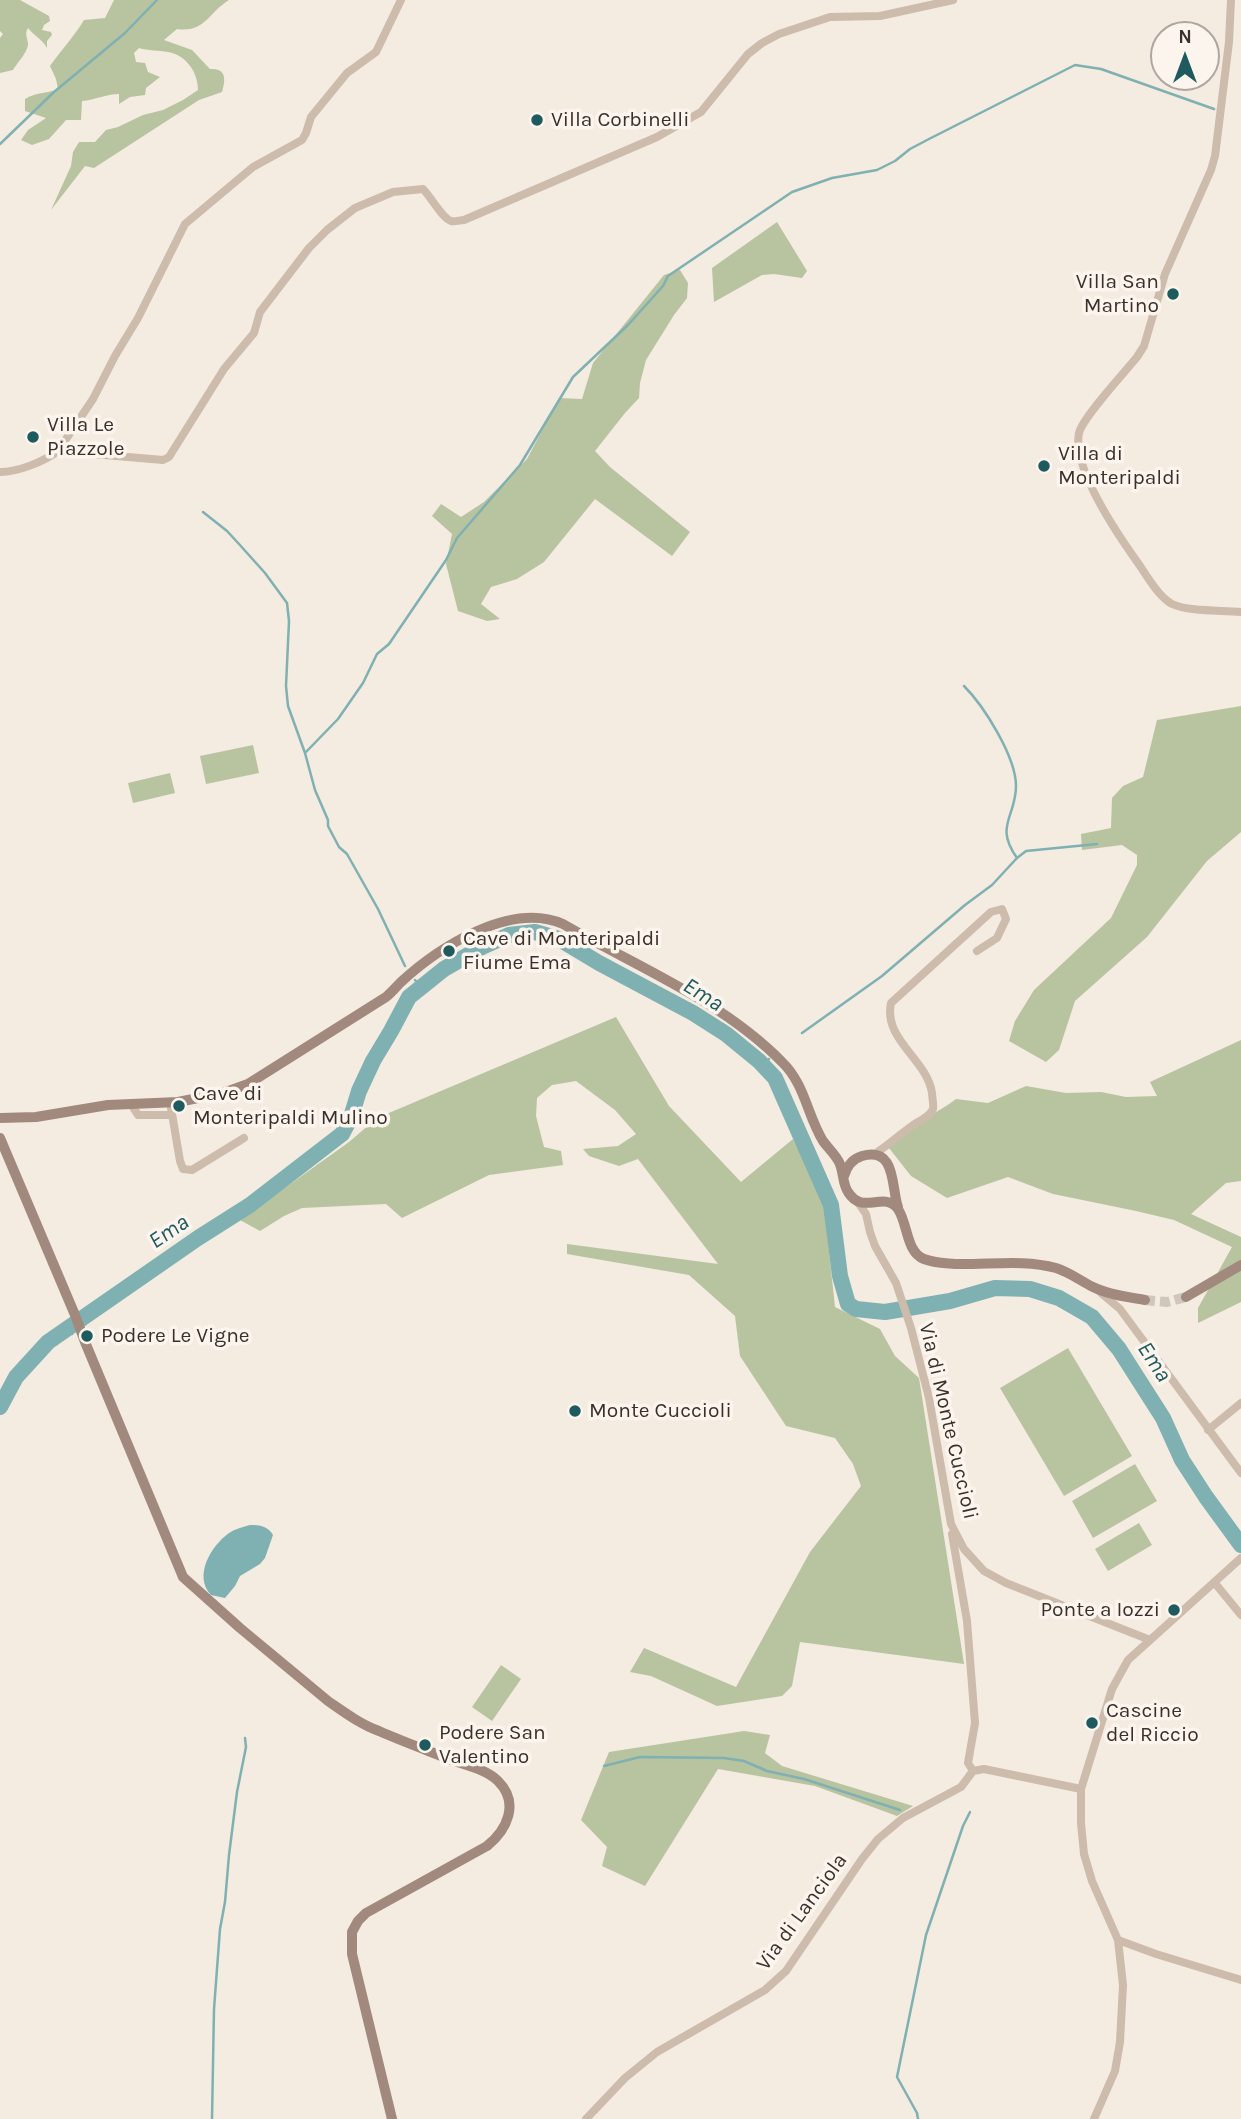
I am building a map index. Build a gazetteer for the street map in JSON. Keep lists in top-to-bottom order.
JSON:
{
  "streets": {
    "street": ["Via di Monte Cuccioli", "Via di Lanciola"]
  },
  "water": ["Ema"],
  "places": [
    "Villa Corbinelli",
    "Villa San Martino",
    "Villa Le Piazzole",
    "Villa di Monteripaldi",
    "Cave di Monteripaldi Fiume Ema",
    "Cave di Monteripaldi Mulino",
    "Podere Le Vigne",
    "Monte Cuccioli",
    "Ponte a Iozzi",
    "Cascine del Riccio",
    "Podere San Valentino"
  ],
  "north": "top"
}
